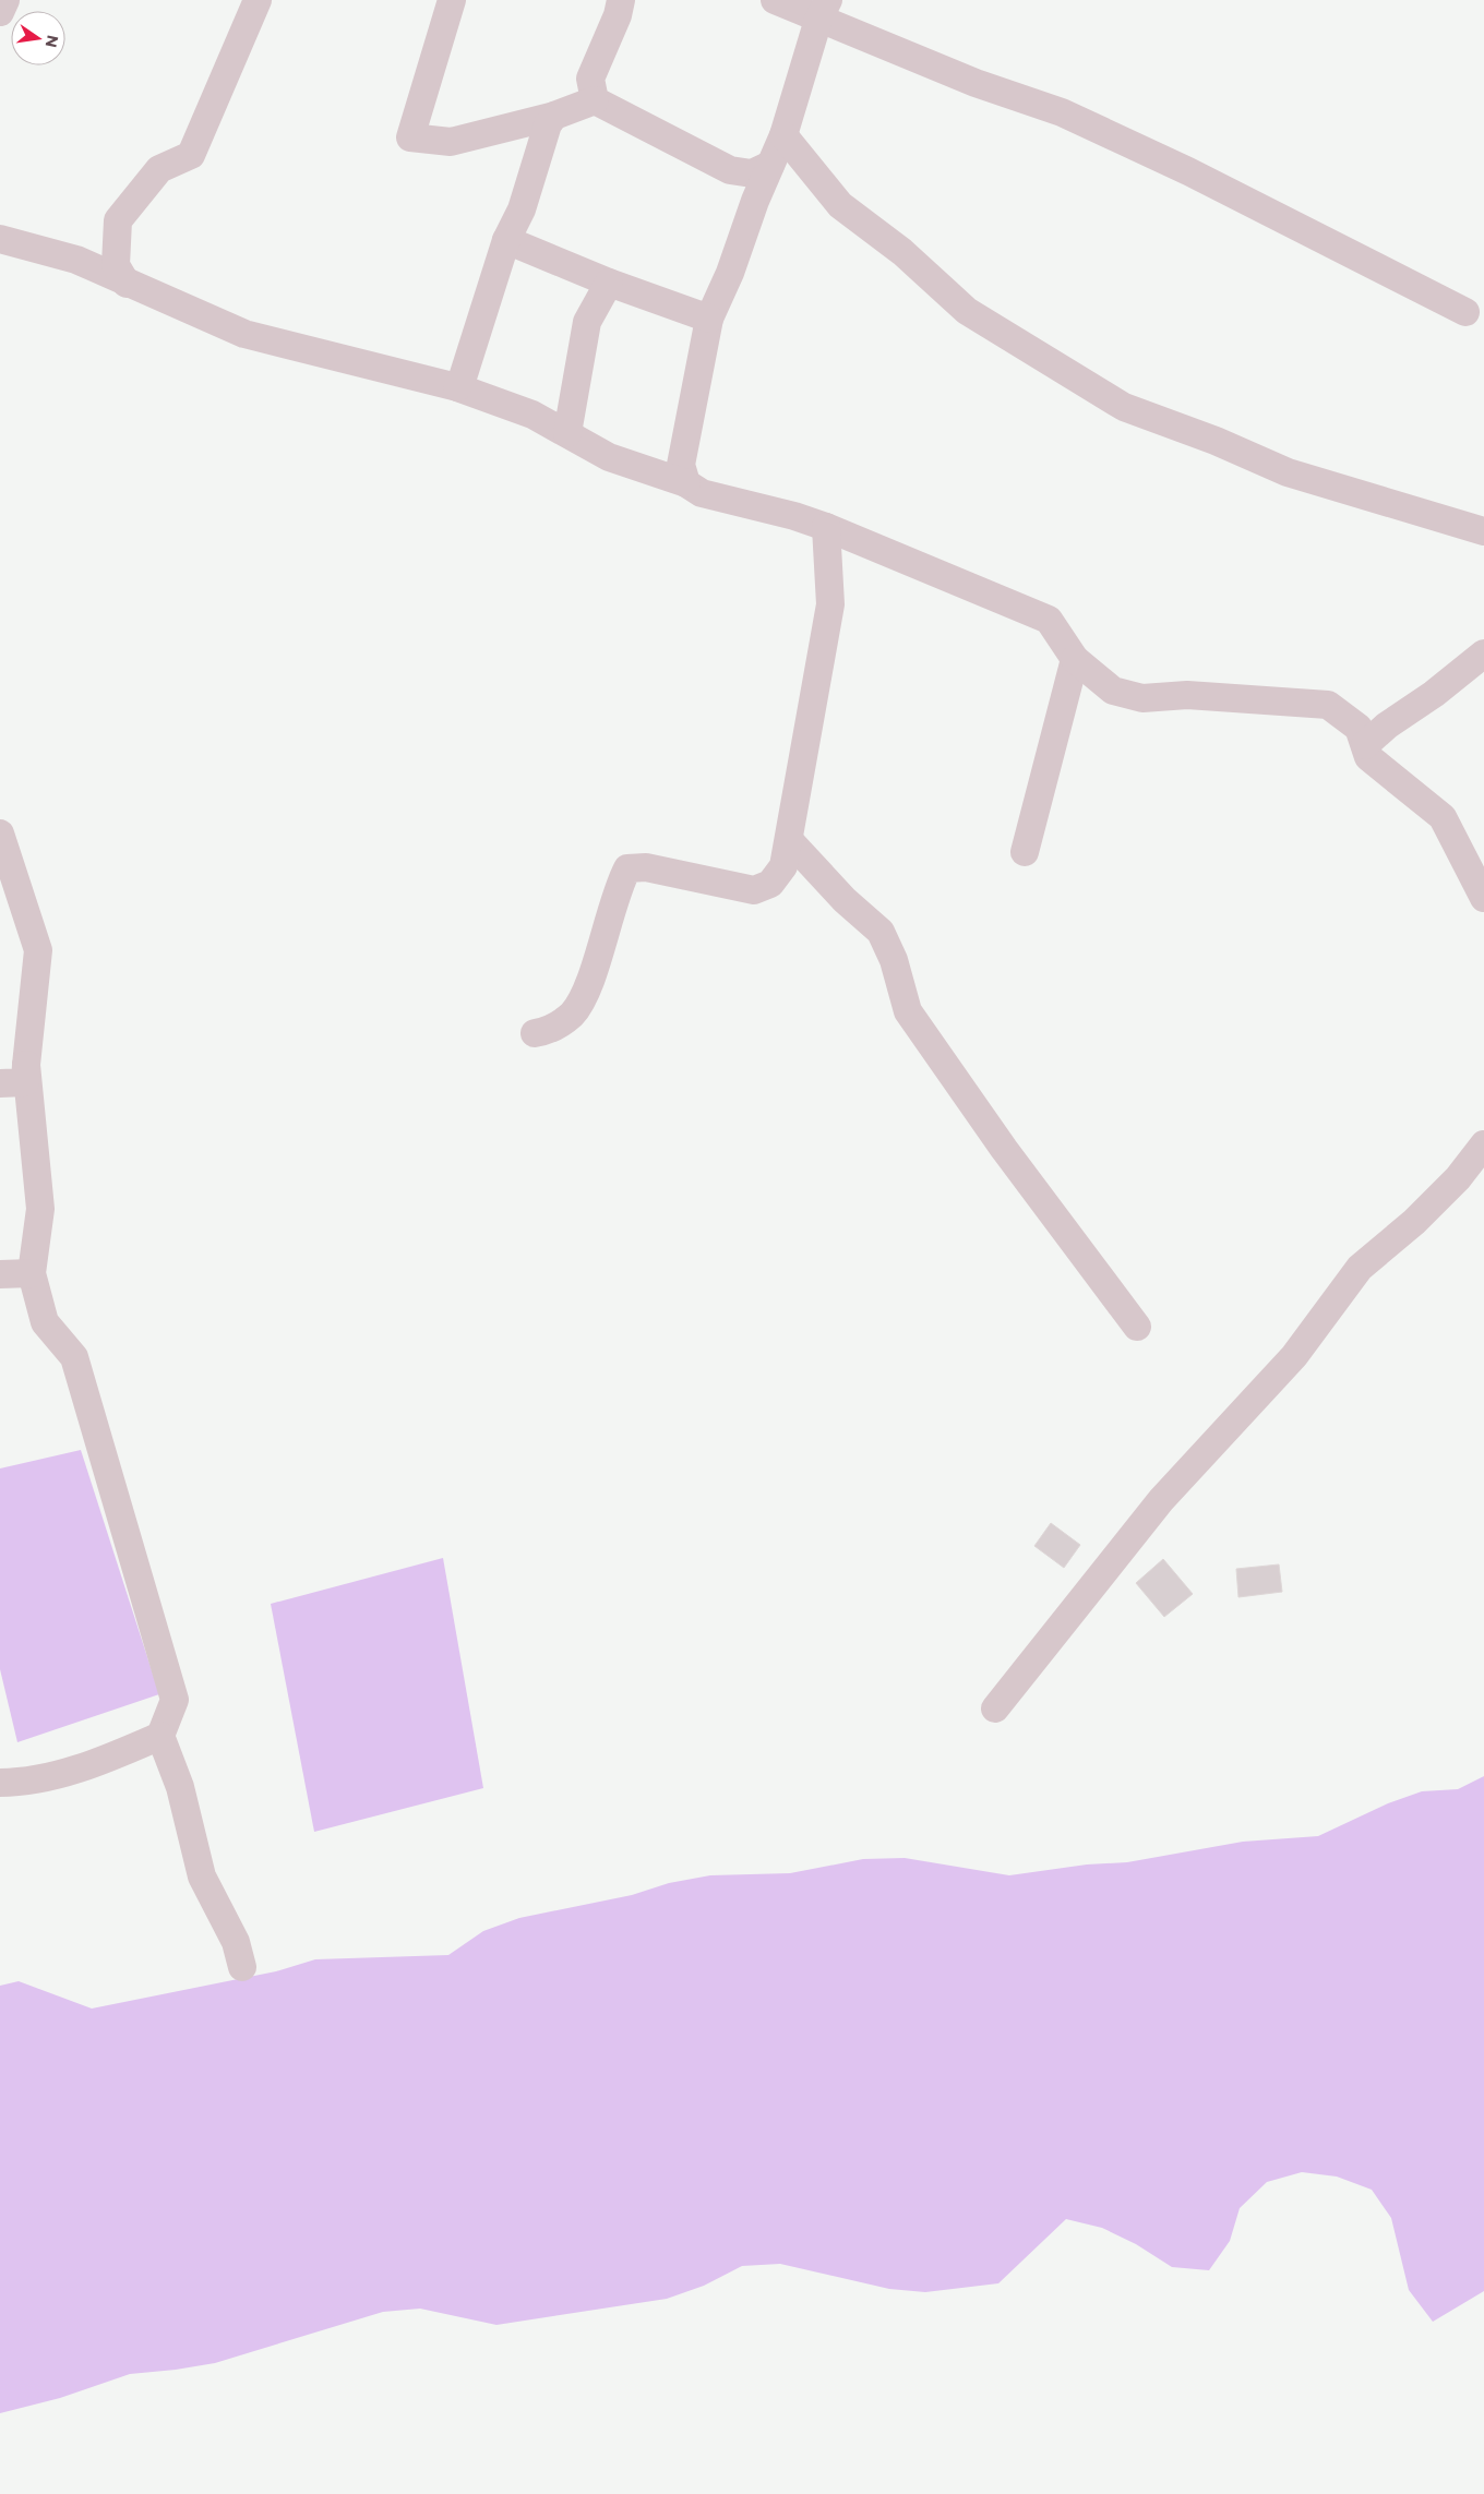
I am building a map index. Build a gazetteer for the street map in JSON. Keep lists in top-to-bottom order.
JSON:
{
  "north": "right"
}
